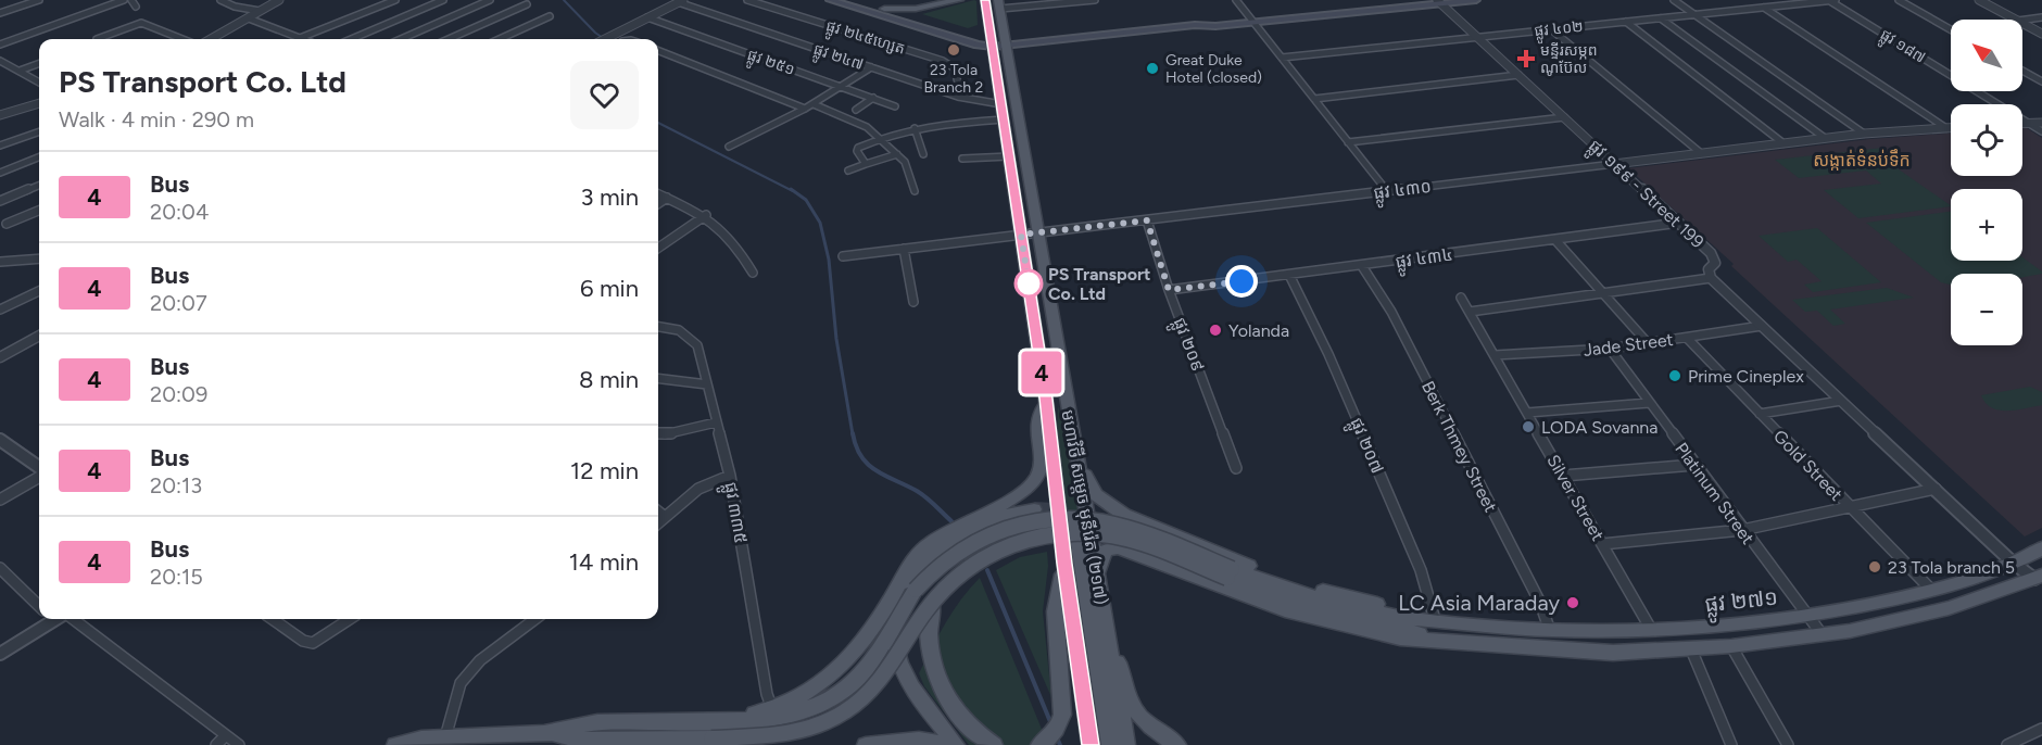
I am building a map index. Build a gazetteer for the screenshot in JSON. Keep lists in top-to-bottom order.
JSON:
{
  "streets": {
    "main road": ["មហាវិថី សម្តេច មុនីរ៉េត (២១៧)", "ផ្លូវ ២៧១"],
    "street": [
      "ផ្លូវ ៤០២",
      "ផ្លូវ ២៤៥ហ្សេត",
      "ផ្លូវ ១៨៧",
      "ផ្លូវ ២៤៧",
      "ផ្លូវ ២៥១",
      "ផ្លូវ ៤៣០",
      "ផ្លូវ ១៩៩ - Street 199",
      "ផ្លូវ ៤៣៤",
      "ផ្លូវ ២០៩",
      "Jade Street",
      "ផ្លូវ ២០៧",
      "Berk Thmey Street",
      "Gold Street",
      "Platinum Street",
      "Silver Street",
      "ផ្លូវ ៣៣៥"
    ]
  },
  "crossings": [
    ["ផ្លូវ ៤០២", "ផ្លូវ ១៨៧"],
    ["ផ្លូវ ៤០២", "ផ្លូវ ១៩៩ - Street 199"],
    ["ផ្លូវ ២៤៥ហ្សេត", "ផ្លូវ ២៤៧"],
    ["ផ្លូវ ២៤៧", "មហាវិថី សម្តេច មុនីរ៉េត (២១៧)"],
    ["ផ្លូវ ៤៣០", "ផ្លូវ ១៩៩ - Street 199"],
    ["ផ្លូវ ៤៣០", "ផ្លូវ ២០៩"],
    ["ផ្លូវ ៤៣០", "មហាវិថី សម្តេច មុនីរ៉េត (២១៧)"],
    ["ផ្លូវ ១៩៩ - Street 199", "ផ្លូវ ៤៣៤"],
    ["ផ្លូវ ៤៣៤", "ផ្លូវ ២០៩"],
    ["ផ្លូវ ៤៣៤", "ផ្លូវ ២០៧"],
    ["ផ្លូវ ៤៣៤", "Berk Thmey Street"],
    ["Jade Street", "Gold Street"],
    ["Jade Street", "Platinum Street"],
    ["Jade Street", "Silver Street"],
    ["ផ្លូវ ២០៧", "ផ្លូវ ២៧១"],
    ["Berk Thmey Street", "ផ្លូវ ២៧១"],
    ["Gold Street", "ផ្លូវ ២៧១"],
    ["Platinum Street", "ផ្លូវ ២៧១"],
    ["Silver Street", "ផ្លូវ ២៧១"]
  ],
  "districts": ["សង្កាត់ទំនប់ទឹក"],
  "places": {
    "other": [
      "23 Tola Branch 2",
      "Great Duke Hotel (closed)",
      "PS Transport Co. Ltd",
      "Yolanda",
      "Prime Cineplex",
      "LODA Sovanna",
      "23 Tola branch 5",
      "LC Asia Maraday"
    ],
    "health": ["មន្ទីរសម្ភព ណូប៊ែល"]
  },
  "lines": ["bus line 4"],
  "north": "top left",
  "page": {
    "on_map": "4",
    "map_buttons": ["+", "−"],
    "heading": ["PS Transport Co. Ltd", "Walk · 4 min · 290 m"],
    "list": [
      {
        "mark": "4",
        "name": "Bus",
        "note": "20:04",
        "value": "3 min"
      },
      {
        "mark": "4",
        "name": "Bus",
        "note": "20:07",
        "value": "6 min"
      },
      {
        "mark": "4",
        "name": "Bus",
        "note": "20:09",
        "value": "8 min"
      },
      {
        "mark": "4",
        "name": "Bus",
        "note": "20:13",
        "value": "12 min"
      },
      {
        "mark": "4",
        "name": "Bus",
        "note": "20:15",
        "value": "14 min"
      }
    ]
  }
}
